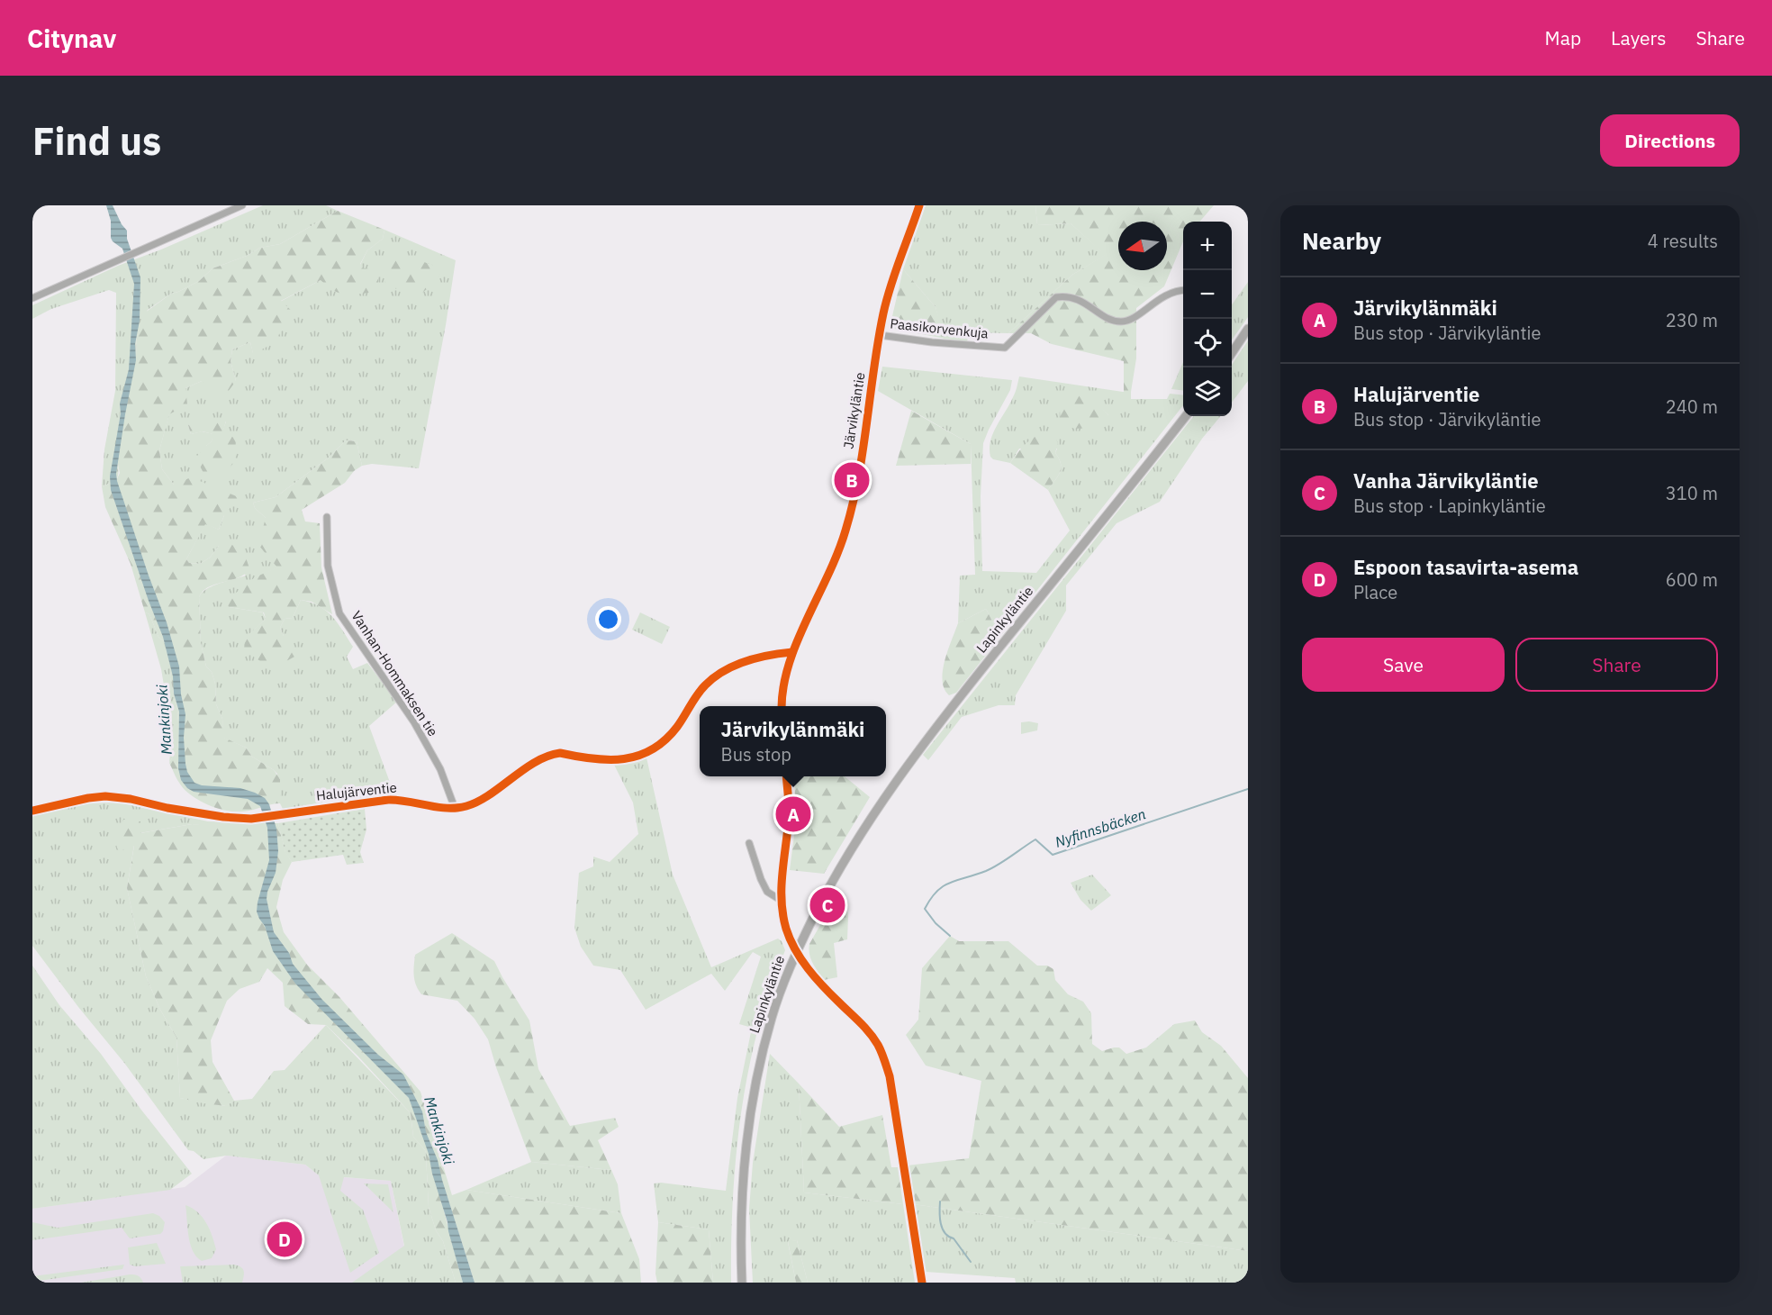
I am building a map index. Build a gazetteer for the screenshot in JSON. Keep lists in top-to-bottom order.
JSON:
{
  "streets": {
    "main road": ["Lapinkyläntie"],
    "street": [
      "Paasikorvenkuja",
      "Järvikyläntie",
      "Vanhan-Hommaksen tie",
      "Halujärventie"
    ]
  },
  "crossings": [
    ["Paasikorvenkuja", "Järvikyläntie"],
    ["Järvikyläntie", "Halujärventie"],
    ["Vanhan-Hommaksen tie", "Halujärventie"]
  ],
  "water": ["Mankinjoki", "Nyfinnsbäcken"],
  "north": "left",
  "page": {
    "header": "Citynav",
    "nav": ["Map", "Layers", "Share"],
    "buttons": [
      "Directions",
      ["Save", "Share"]
    ],
    "title": "Find us",
    "heading": ["Nearby", "4 results"],
    "map_buttons": ["+", "−"],
    "list": [
      {
        "mark": "A",
        "name": "Järvikylänmäki",
        "note": "Bus stop · Järvikyläntie",
        "value": "230 m"
      },
      {
        "mark": "B",
        "name": "Halujärventie",
        "note": "Bus stop · Järvikyläntie",
        "value": "240 m"
      },
      {
        "mark": "C",
        "name": "Vanha Järvikyläntie",
        "note": "Bus stop · Lapinkyläntie",
        "value": "310 m"
      },
      {
        "mark": "D",
        "name": "Espoon tasavirta-asema",
        "note": "Place",
        "value": "600 m"
      }
    ],
    "pins": [
      "B",
      "A",
      "C",
      "D"
    ],
    "popup": ["Järvikylänmäki", "Bus stop"]
  }
}
